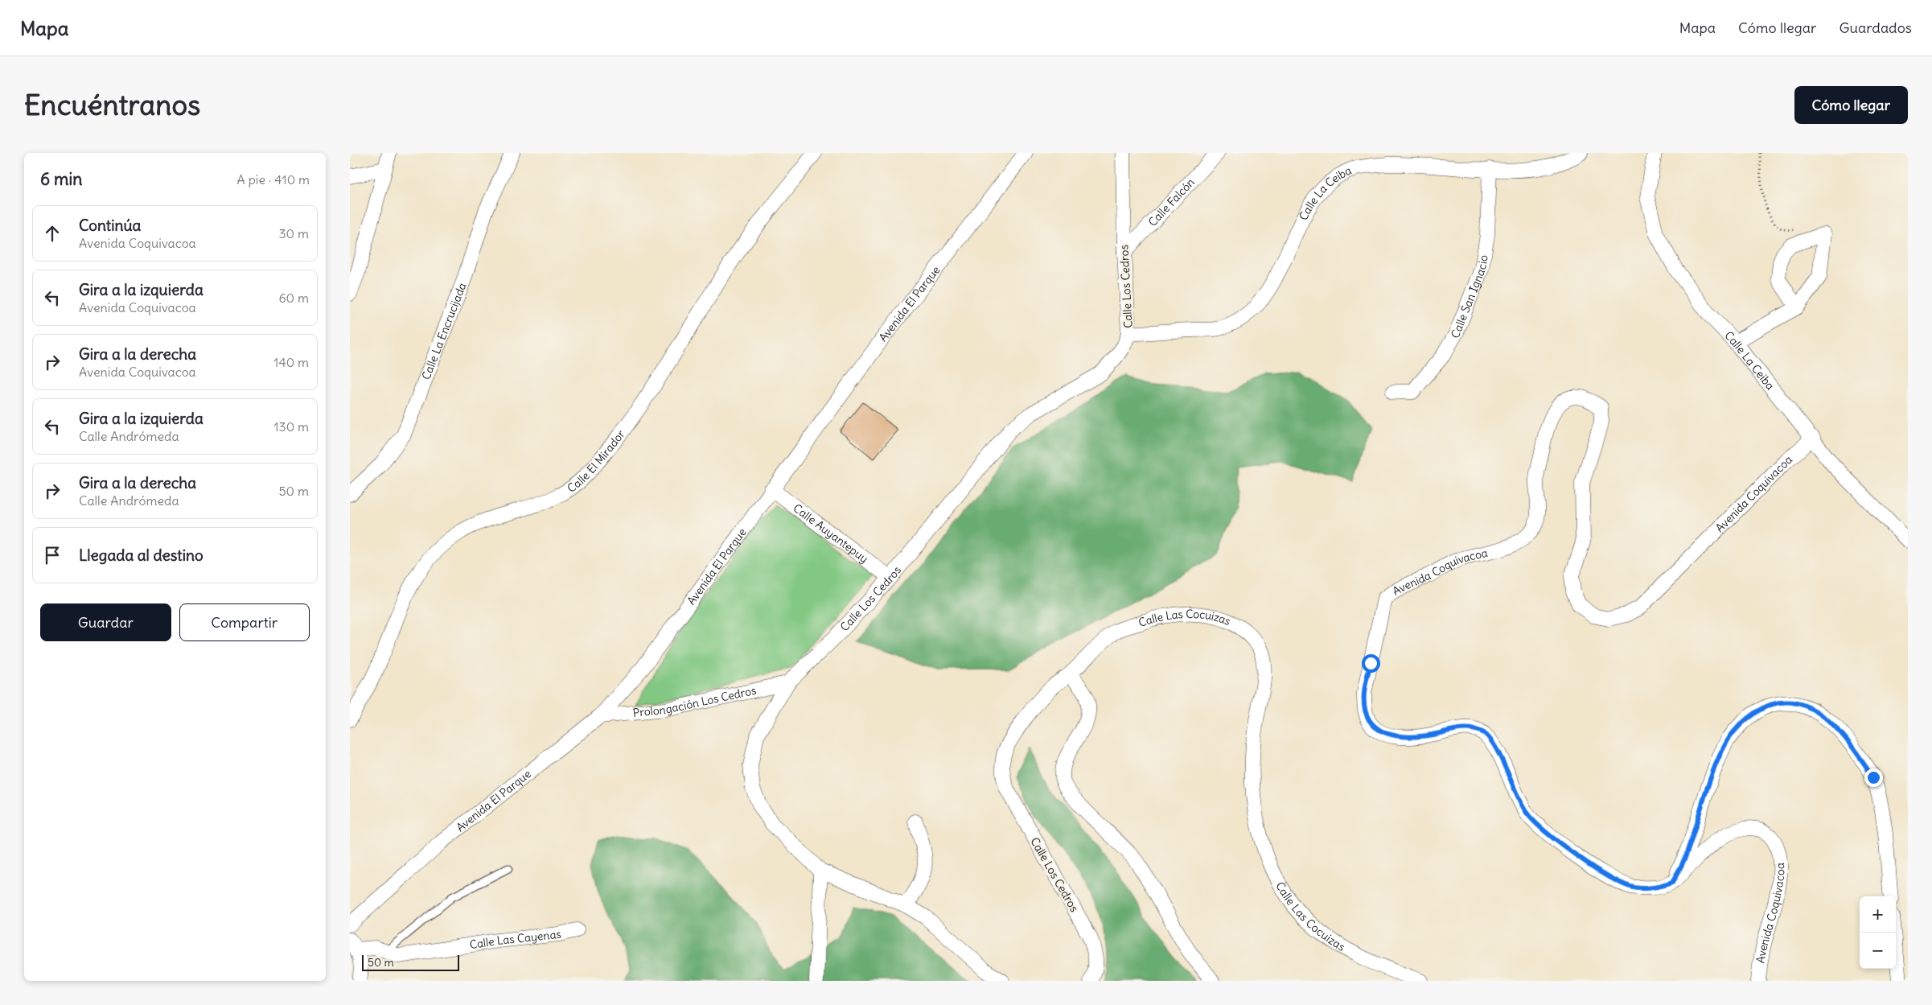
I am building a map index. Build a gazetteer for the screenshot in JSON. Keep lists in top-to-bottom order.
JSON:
{
  "streets": {
    "street": [
      "Calle La Ceiba",
      "Calle Falcón",
      "Calle Los Cedros",
      "Calle San Ignacio",
      "Avenida El Parque",
      "Calle La Encrucijada",
      "Calle El Mirador",
      "Avenida Coquivacoa",
      "Calle Auyantepuy",
      "Calle Las Cocuizas",
      "Prolongación Los Cedros",
      "Calle Las Cayenas"
    ]
  },
  "crossings": [
    ["Calle La Ceiba", "Calle Los Cedros"],
    ["Calle La Ceiba", "Calle San Ignacio"],
    ["Calle La Ceiba", "Avenida Coquivacoa"],
    ["Calle Falcón", "Calle Los Cedros"],
    ["Calle Los Cedros", "Calle Auyantepuy"],
    ["Calle Los Cedros", "Calle Las Cocuizas"],
    ["Calle Los Cedros", "Prolongación Los Cedros"],
    ["Avenida El Parque", "Calle Auyantepuy"],
    ["Avenida El Parque", "Prolongación Los Cedros"]
  ],
  "scale_bar": "50 m",
  "page": {
    "header": "Mapa",
    "nav": ["Mapa", "Cómo llegar", "Guardados"],
    "buttons": [
      "Cómo llegar",
      ["Guardar", "Compartir"]
    ],
    "title": "Encuéntranos",
    "heading": ["6 min", "A pie · 410 m"],
    "list": [
      ["Continúa", "Avenida Coquivacoa", "30 m"],
      ["Gira a la izquierda", "Avenida Coquivacoa", "60 m"],
      ["Gira a la derecha", "Avenida Coquivacoa", "140 m"],
      ["Gira a la izquierda", "Calle Andrómeda", "130 m"],
      ["Gira a la derecha", "Calle Andrómeda", "50 m"],
      "Llegada al destino"
    ],
    "map_buttons": ["+", "−"],
    "scale": "50 m"
  }
}
